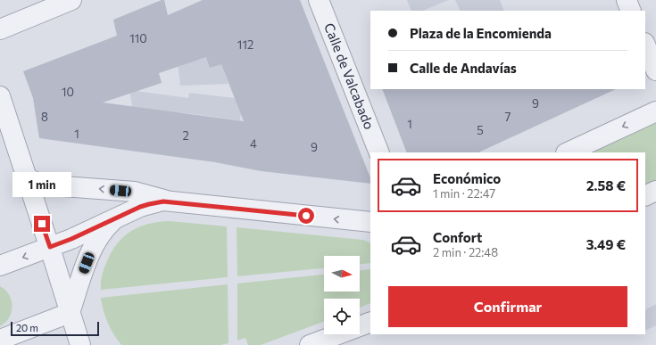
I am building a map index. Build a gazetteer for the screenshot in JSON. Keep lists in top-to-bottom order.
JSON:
{
  "streets": {
    "street": ["Calle de Valcabado"]
  },
  "house_numbers": [
    "110",
    "112",
    "10",
    "9",
    "8",
    "7",
    "1",
    "5",
    "1",
    "2",
    "4",
    "9"
  ],
  "scale_bar": "20 m",
  "north": "right",
  "page": {
    "banner": ["Plaza de la Encomienda", "Calle de Andavías"],
    "list": [
      {
        "name": "Económico",
        "note": "1 min · 22:47",
        "value": "2.58 €"
      },
      {
        "name": "Confort",
        "note": "2 min · 22:48",
        "value": "3.49 €"
      }
    ],
    "bubble": "1 min",
    "buttons": "Confirmar",
    "scale": "20 m"
  }
}
